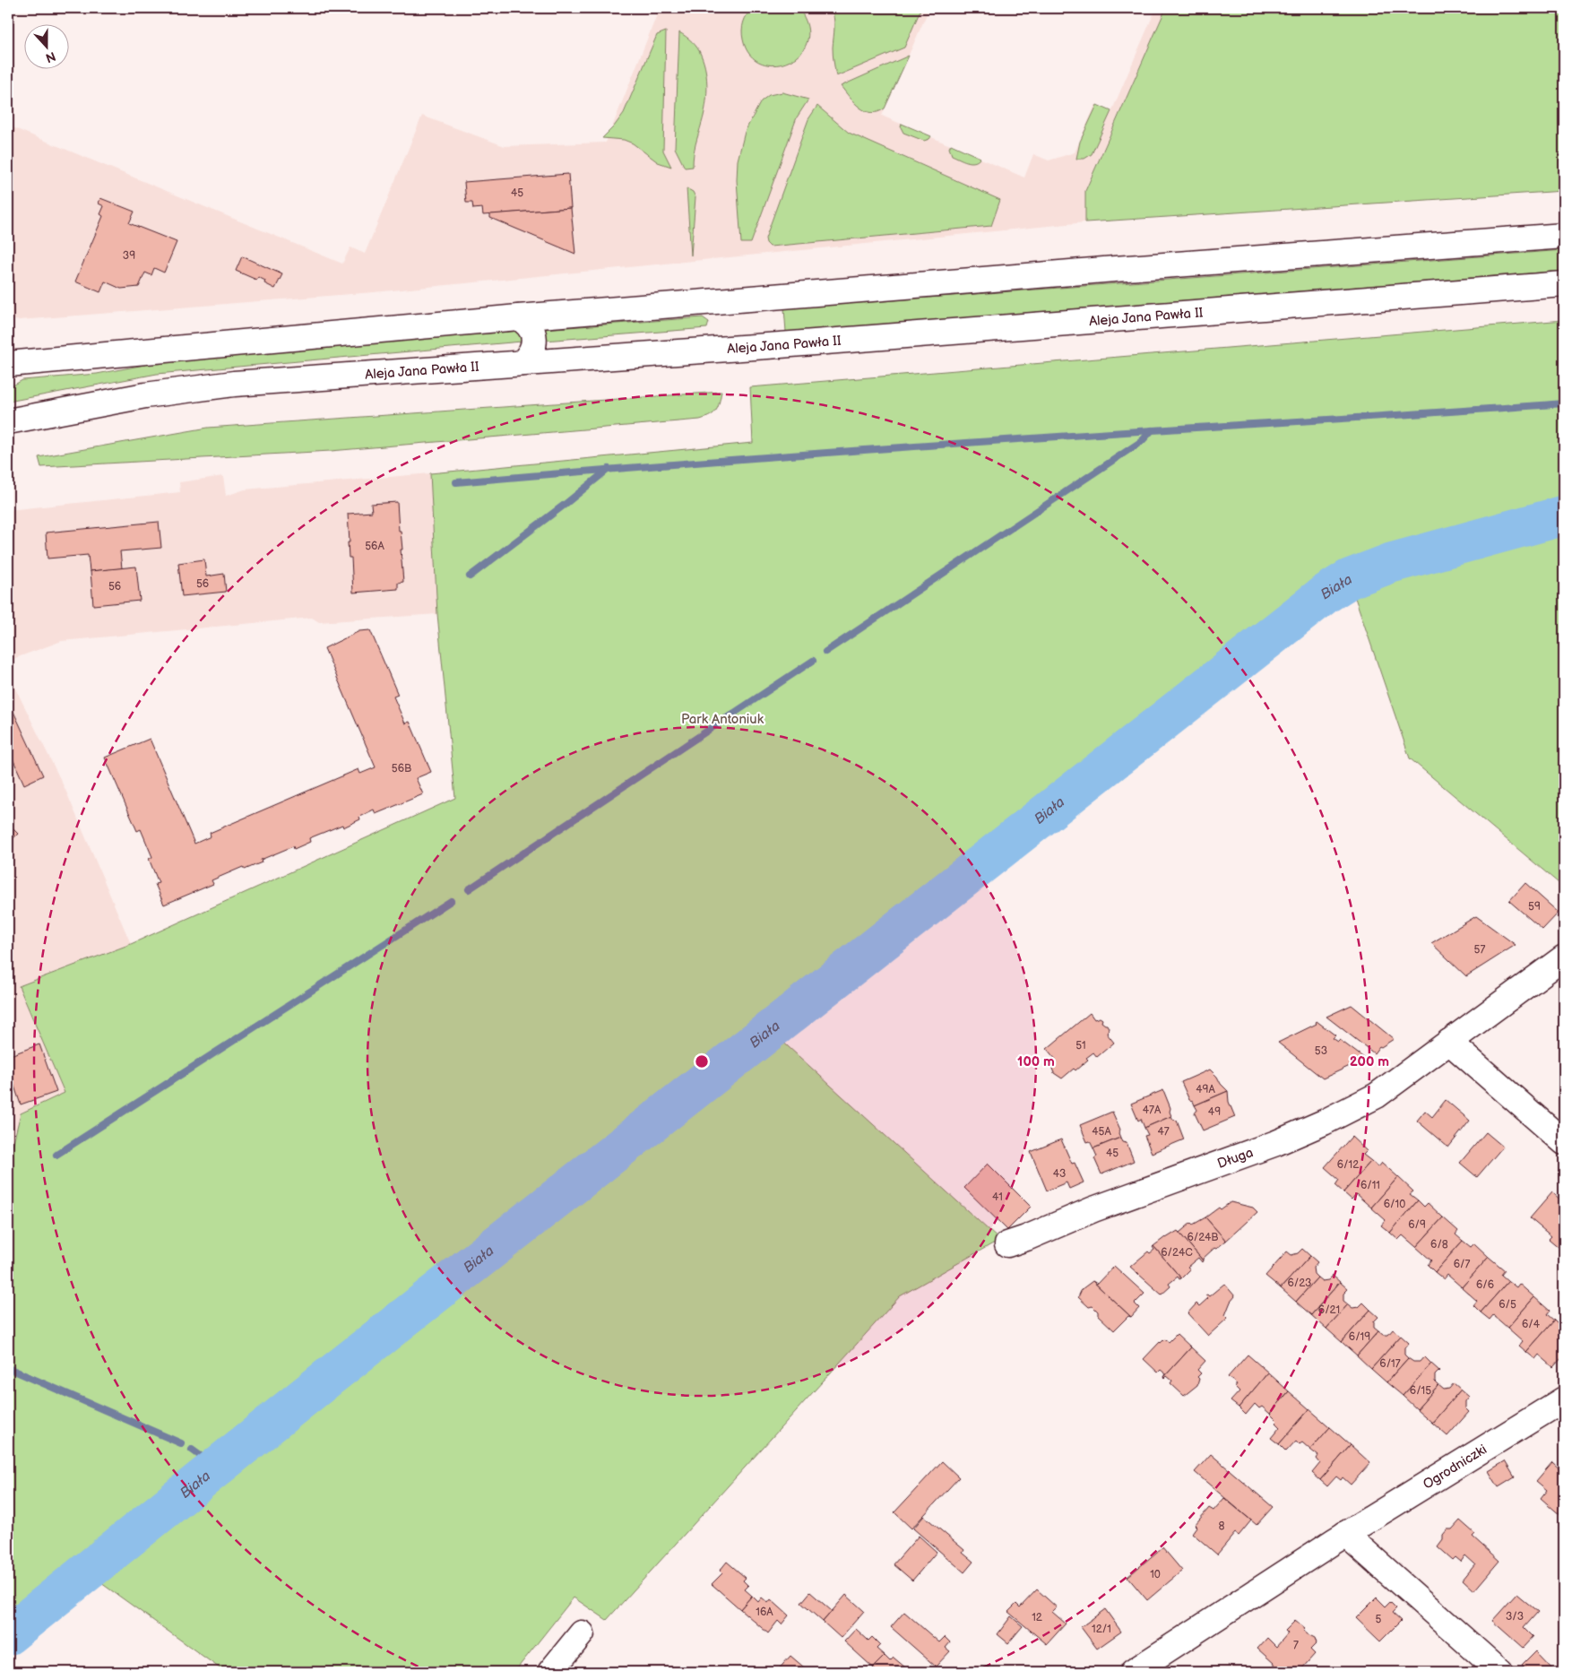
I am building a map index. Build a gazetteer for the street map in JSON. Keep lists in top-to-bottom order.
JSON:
{
  "streets": {
    "main road": ["Aleja Jana Pawła II", "Długa", "Ogrodniczki"]
  },
  "water": ["Biała"],
  "parks": ["Park Antoniuk"],
  "house_numbers": [
    "45",
    "39",
    "56A",
    "56",
    "56",
    "56B",
    "59",
    "57",
    "51",
    "53",
    "49A",
    "47A",
    "49",
    "45A",
    "47",
    "45",
    "6/12",
    "43",
    "6/11",
    "41",
    "6/10",
    "6/9",
    "6/24B",
    "6/8",
    "6/24C",
    "6/7",
    "6/23",
    "6/6",
    "6/5",
    "6/21",
    "6/4",
    "6/19",
    "6/17",
    "6/15",
    "8",
    "10",
    "16A",
    "3/3",
    "12",
    "5",
    "12/1",
    "7"
  ],
  "north": "bottom",
  "rings": ["100 m", "200 m"]
}
